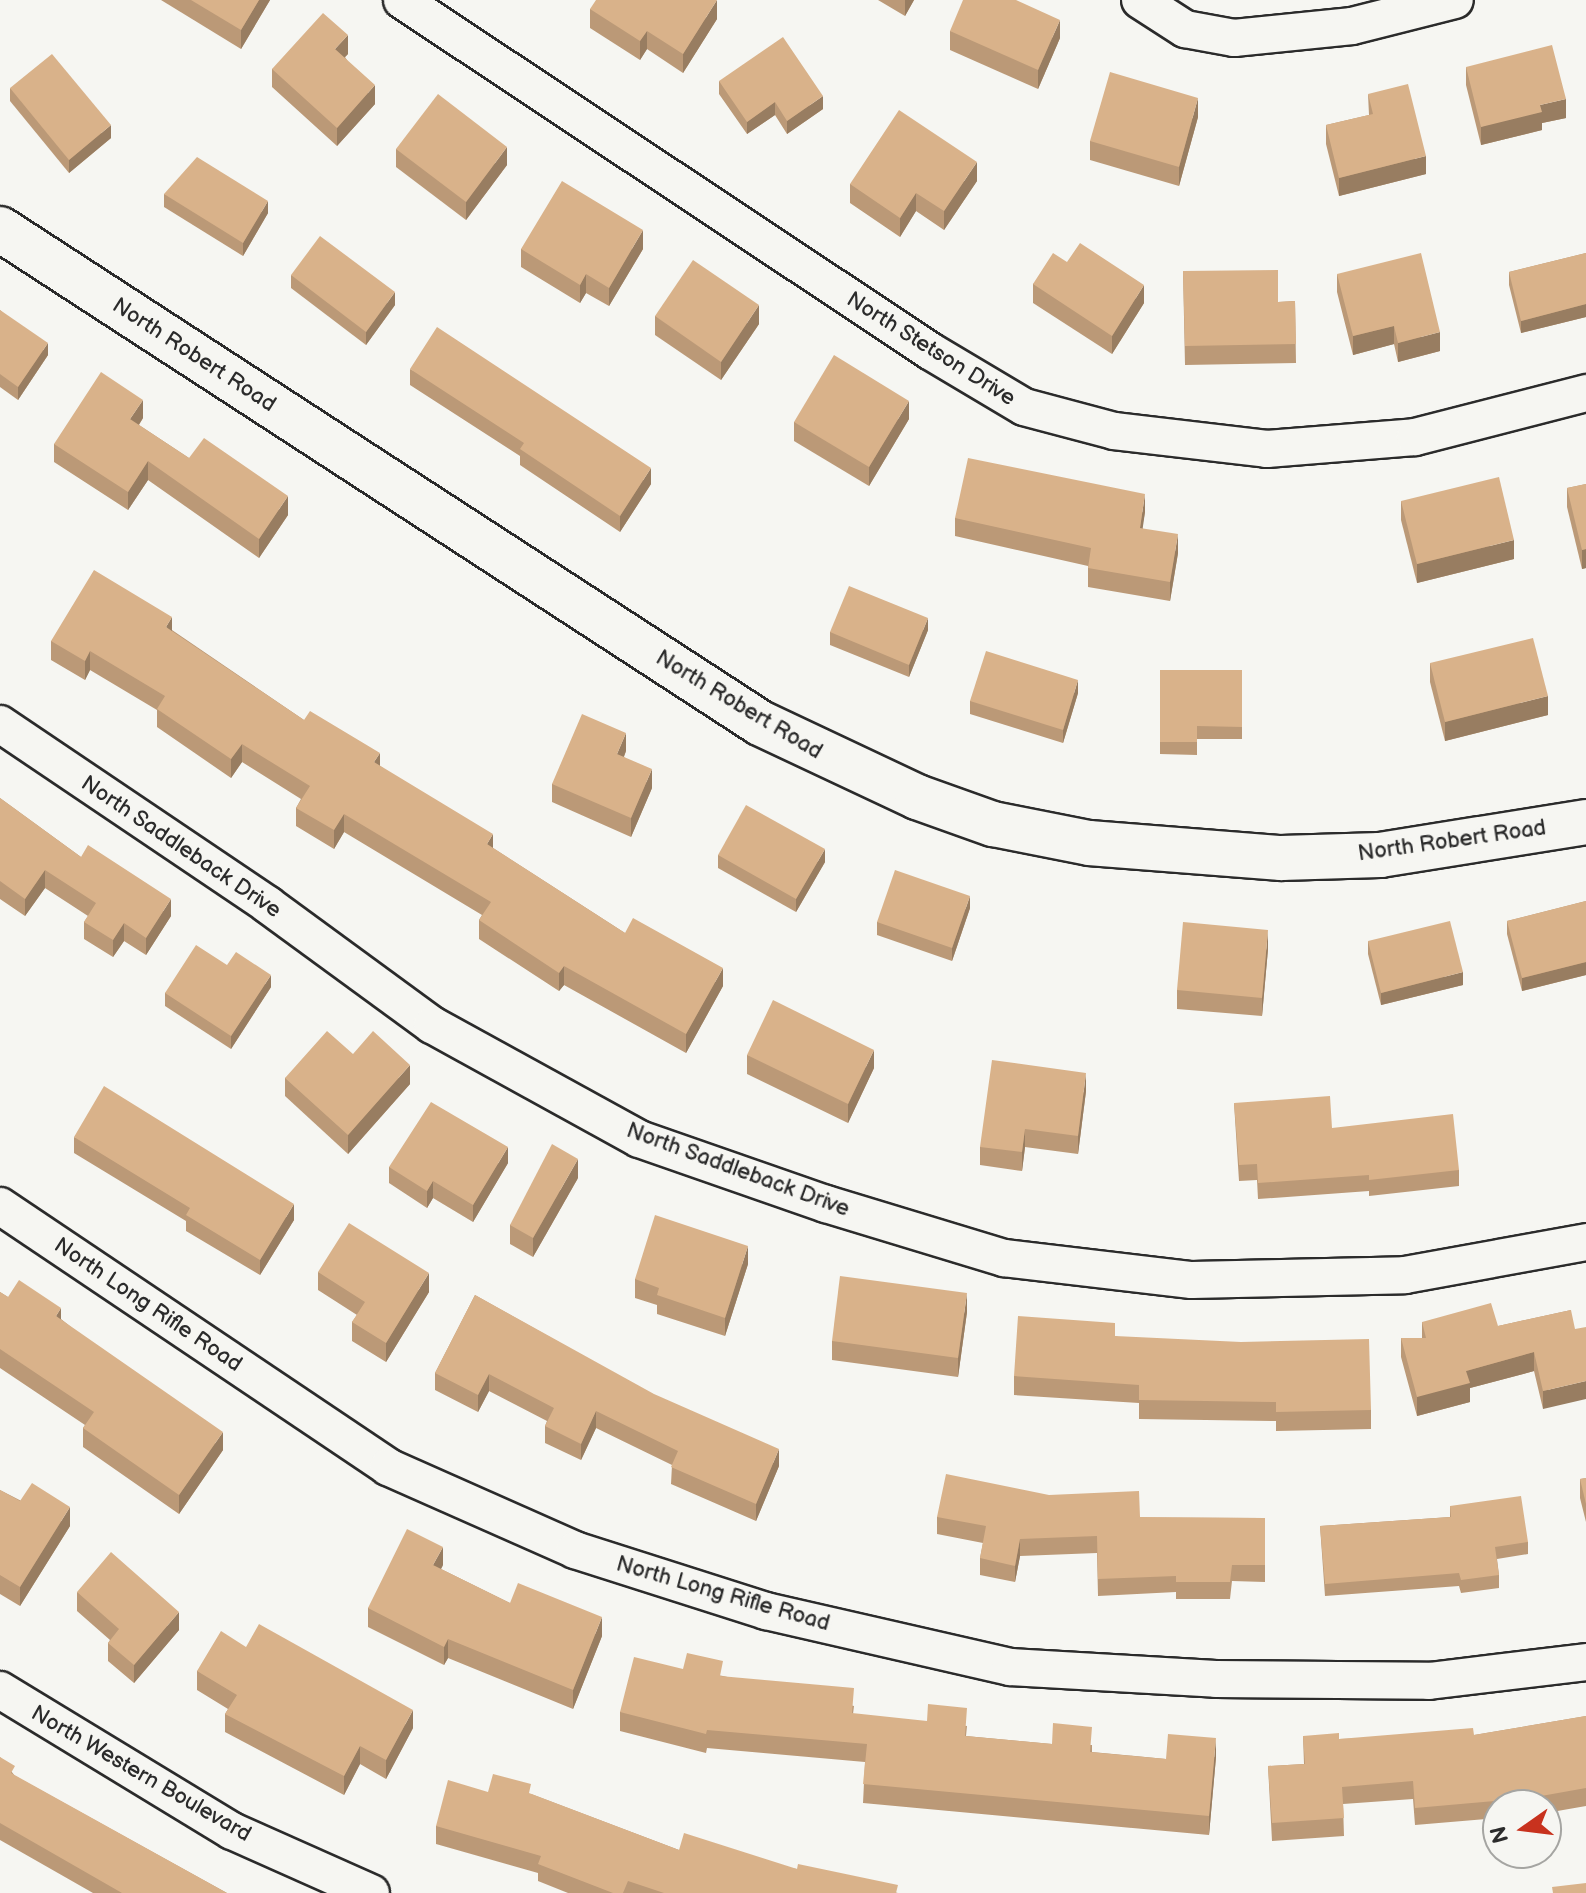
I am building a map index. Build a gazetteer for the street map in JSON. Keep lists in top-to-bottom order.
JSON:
{
  "streets": {
    "main road": ["North Robert Road"],
    "street": [
      "North Stetson Drive",
      "North Saddleback Drive",
      "North Long Rifle Road",
      "North Western Boulevard"
    ]
  },
  "north": "left"
}
